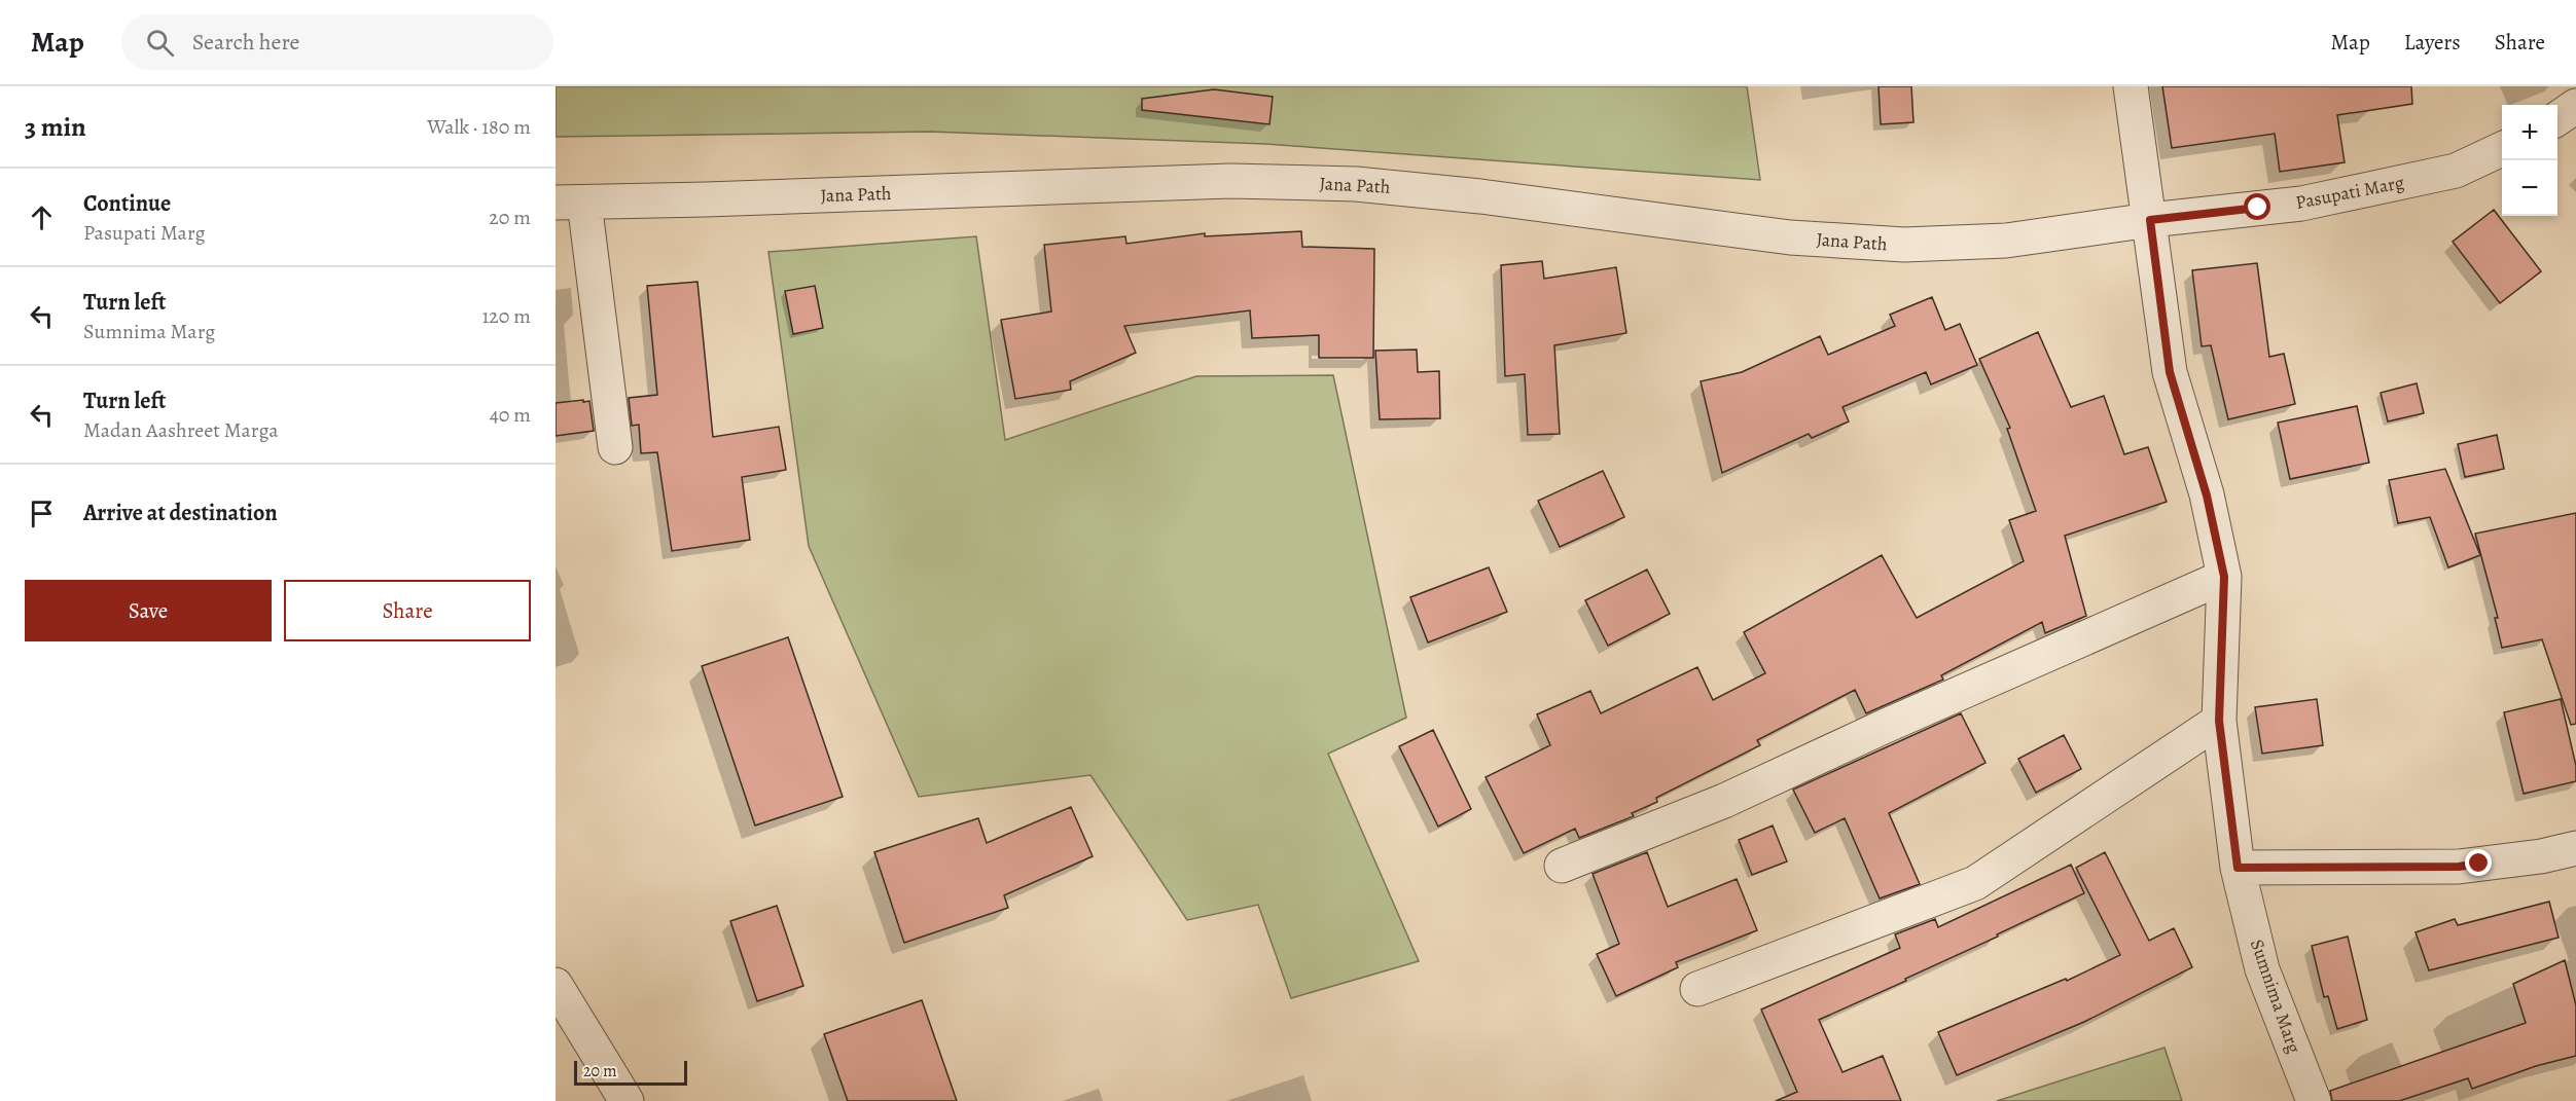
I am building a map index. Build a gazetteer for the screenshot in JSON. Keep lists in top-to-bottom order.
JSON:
{
  "streets": {
    "street": ["Jana Path", "Pasupati Marg", "Sumnima Marg"]
  },
  "crossings": [
    ["Jana Path", "Pasupati Marg"],
    ["Jana Path", "Sumnima Marg"],
    ["Pasupati Marg", "Sumnima Marg"]
  ],
  "scale_bar": "20 m",
  "page": {
    "header": "Map",
    "search": "Search here",
    "nav": ["Map", "Layers", "Share"],
    "heading": ["3 min", "Walk · 180 m"],
    "map_buttons": ["+", "−"],
    "list": [
      ["Continue", "Pasupati Marg", "20 m"],
      ["Turn left", "Sumnima Marg", "120 m"],
      ["Turn left", "Madan Aashreet Marga", "40 m"],
      "Arrive at destination"
    ],
    "buttons": ["Save", "Share"],
    "scale": "20 m"
  }
}
